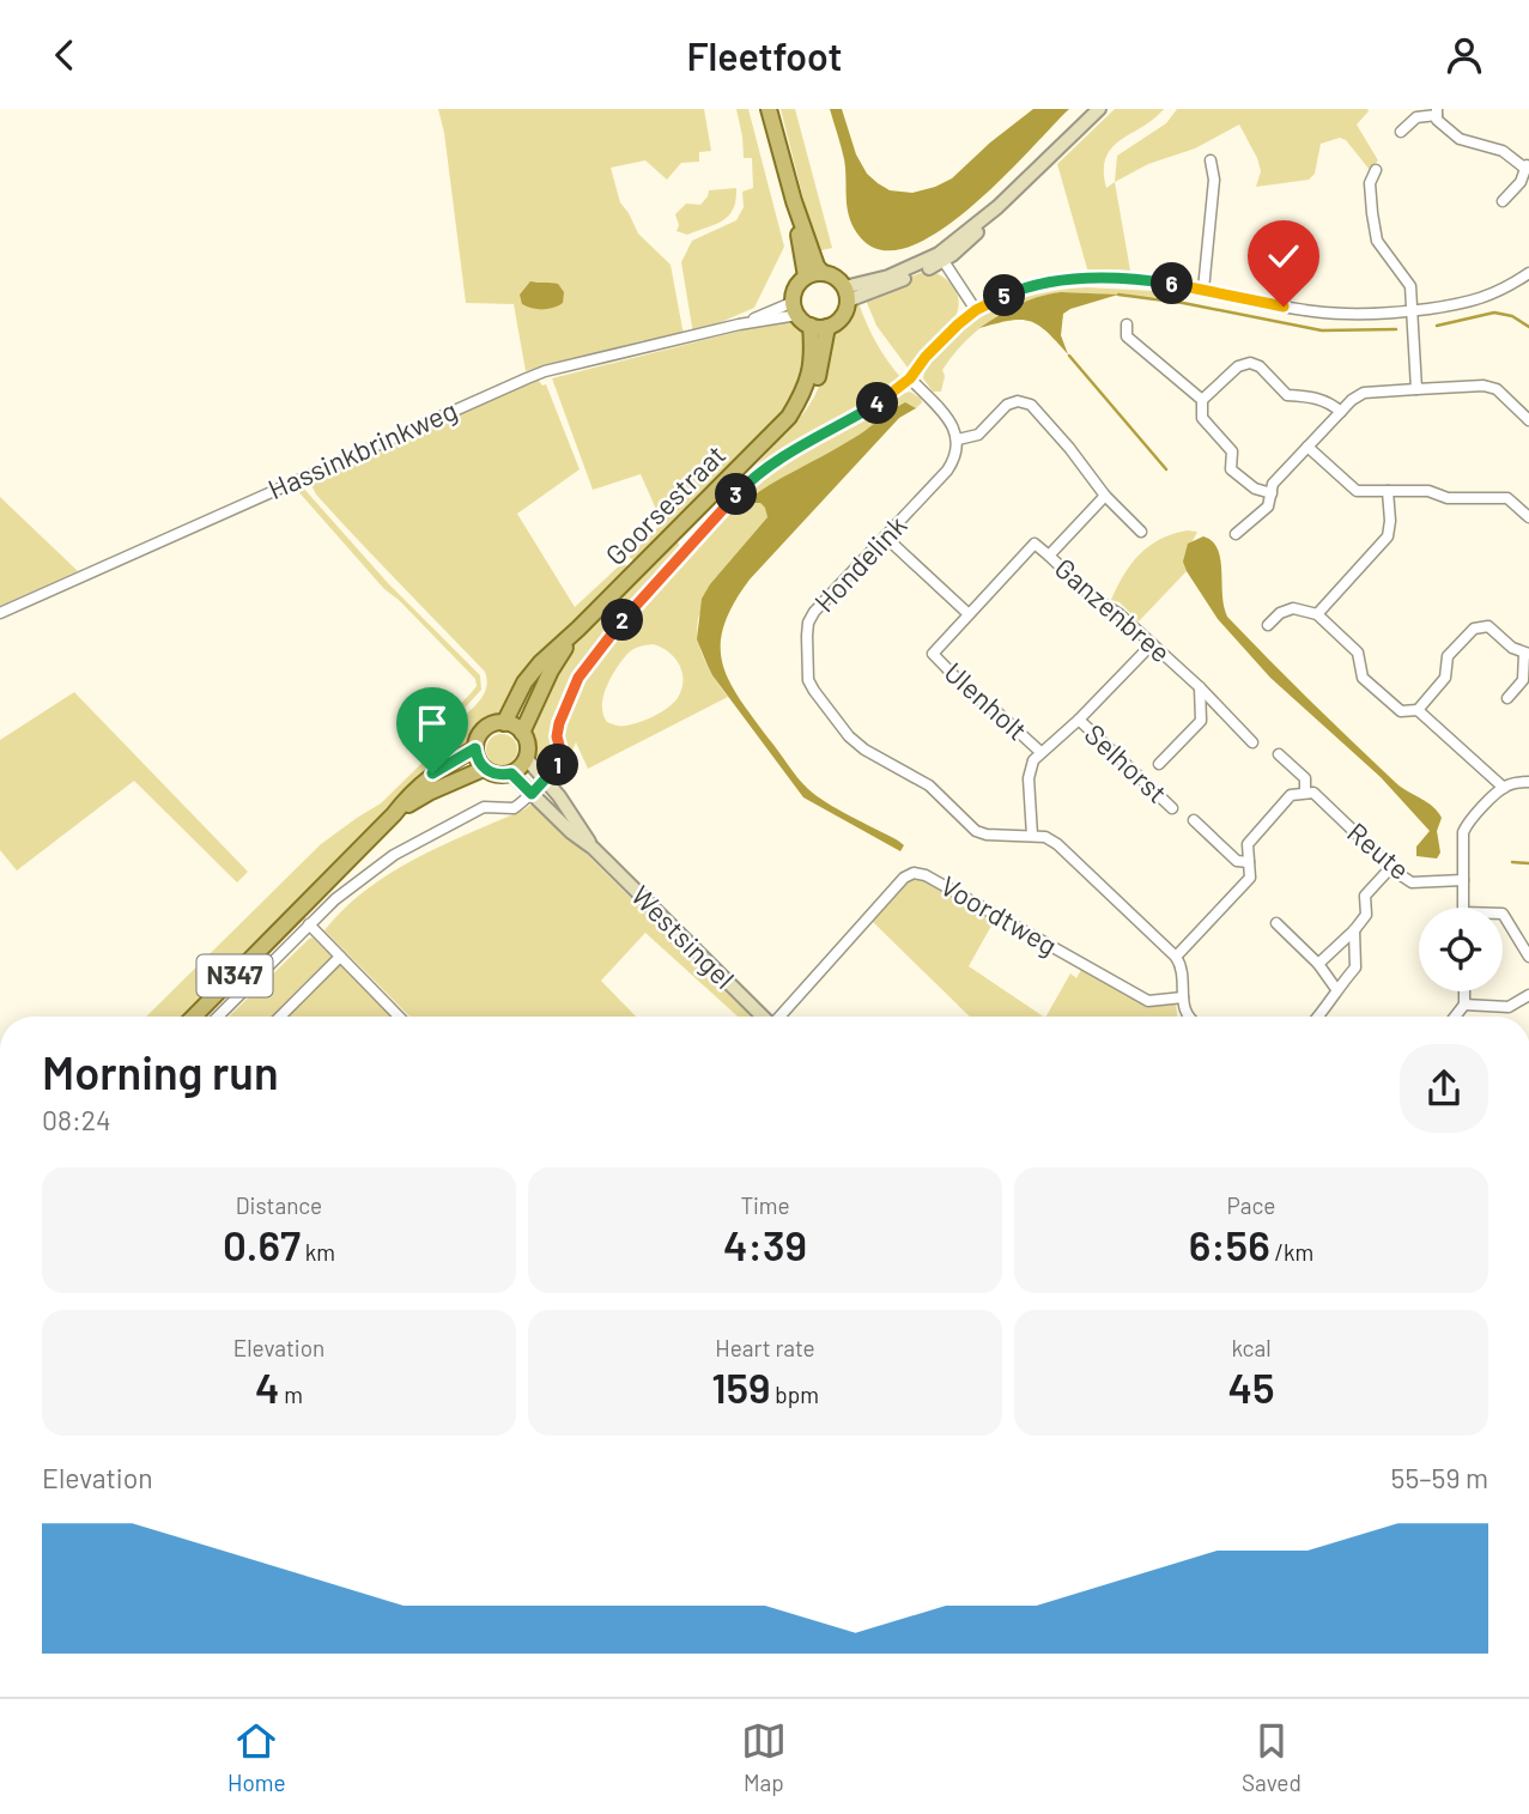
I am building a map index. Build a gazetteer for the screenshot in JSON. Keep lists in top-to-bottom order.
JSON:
{
  "streets": {
    "main road": ["Goorsestraat", "Westsingel", "N347"],
    "street": [
      "Hassinkbrinkweg",
      "Hondelink",
      "Ganzenbree",
      "Ulenholt",
      "Selhorst",
      "Reute",
      "Voordtweg"
    ]
  },
  "crossings": [
    ["Hassinkbrinkweg", "Goorsestraat"],
    ["Goorsestraat", "Westsingel"],
    ["Goorsestraat", "N347"],
    ["Hondelink", "Selhorst"],
    ["Ganzenbree", "Ulenholt"],
    ["Ganzenbree", "Selhorst"],
    ["Ulenholt", "Selhorst"],
    ["Westsingel", "N347"]
  ],
  "page": {
    "header": "Fleetfoot",
    "pins": [
      "6",
      "5",
      "4",
      "3",
      "2",
      "1"
    ],
    "heading": ["Morning run", "08:24"],
    "stats": [
      ["Distance", "0.67 km"],
      ["Time", "4:39"],
      ["Pace", "6:56 /km"],
      ["Elevation", "4 m"],
      ["Heart rate", "159 bpm"],
      ["kcal", "45"]
    ],
    "chart": ["Elevation", "55–59 m"],
    "tabs": ["Home", "Map", "Saved"]
  }
}
